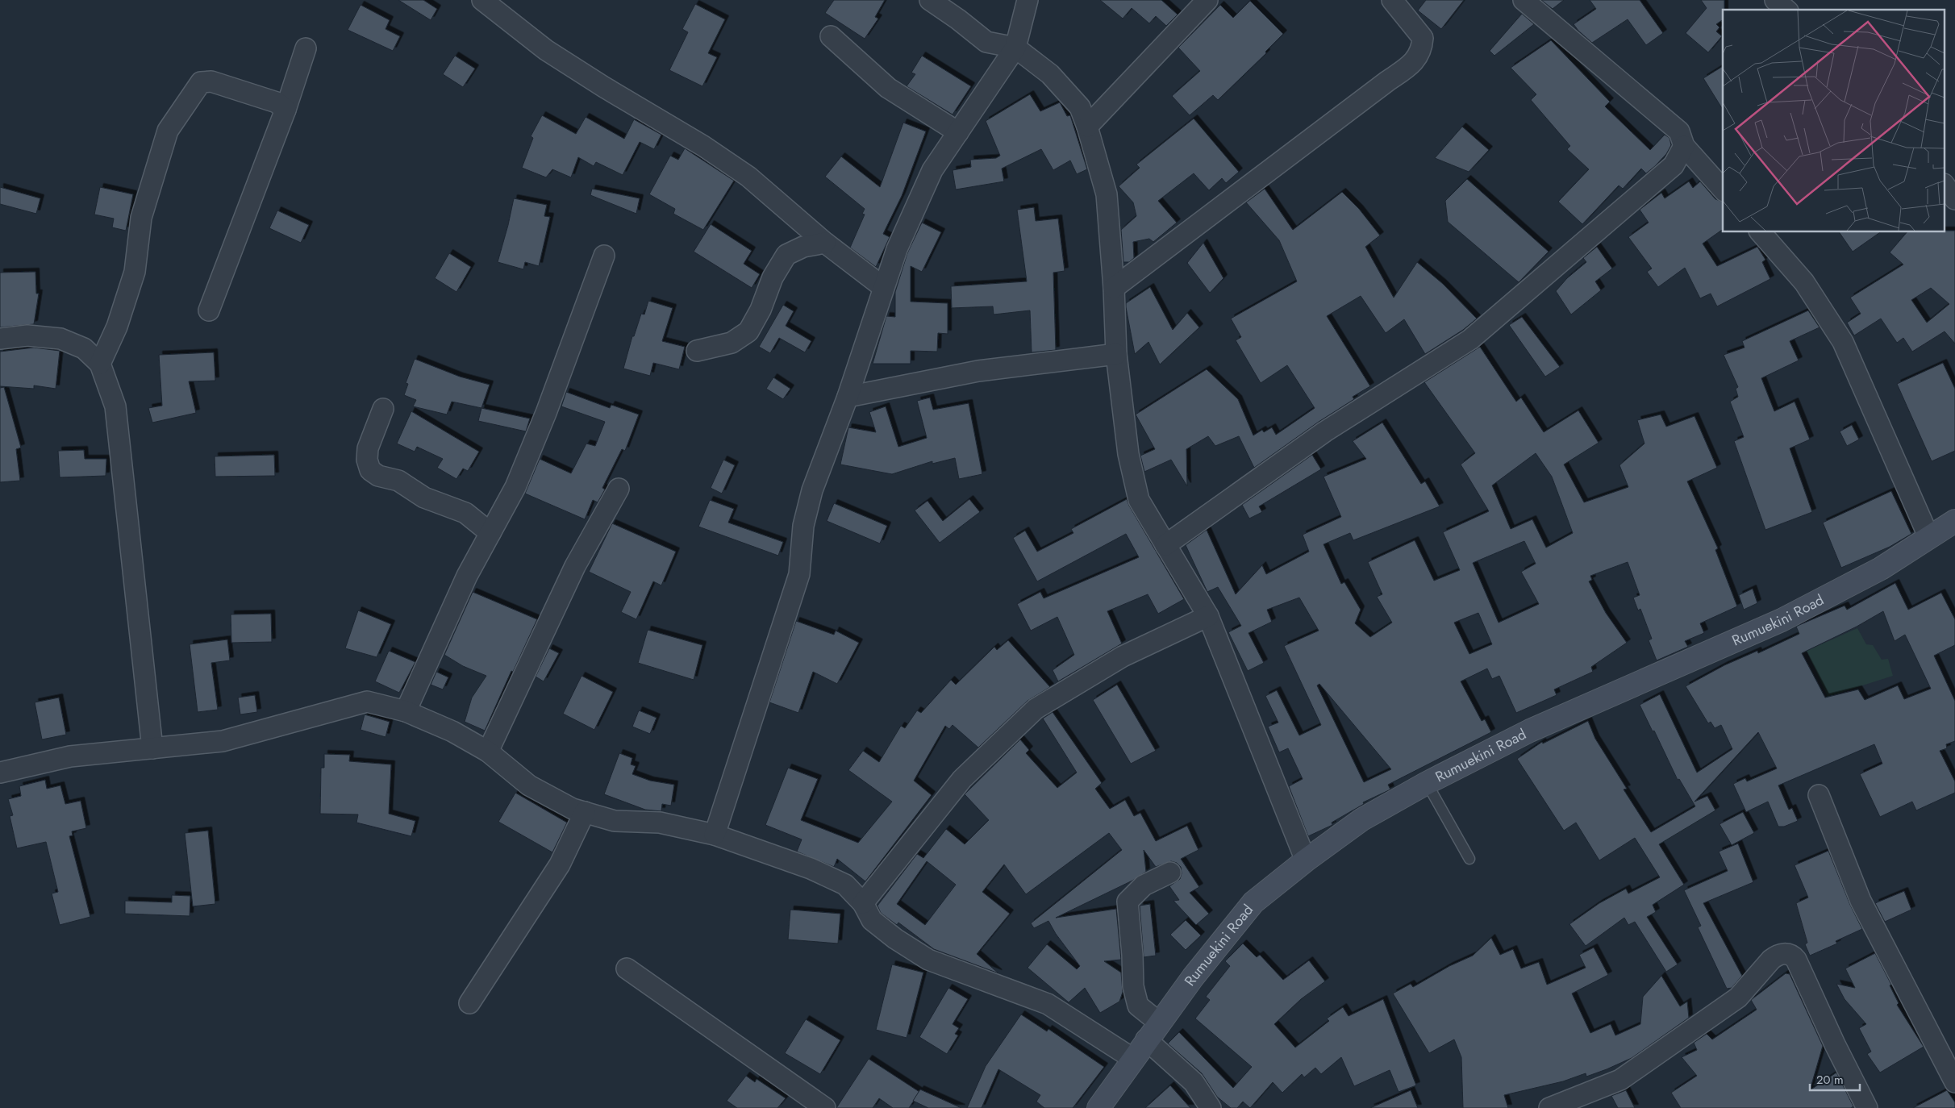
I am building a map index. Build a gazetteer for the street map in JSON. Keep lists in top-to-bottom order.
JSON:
{
  "streets": {
    "street": ["Rumuekini Road"]
  },
  "scale_bar": "20 m"
}
